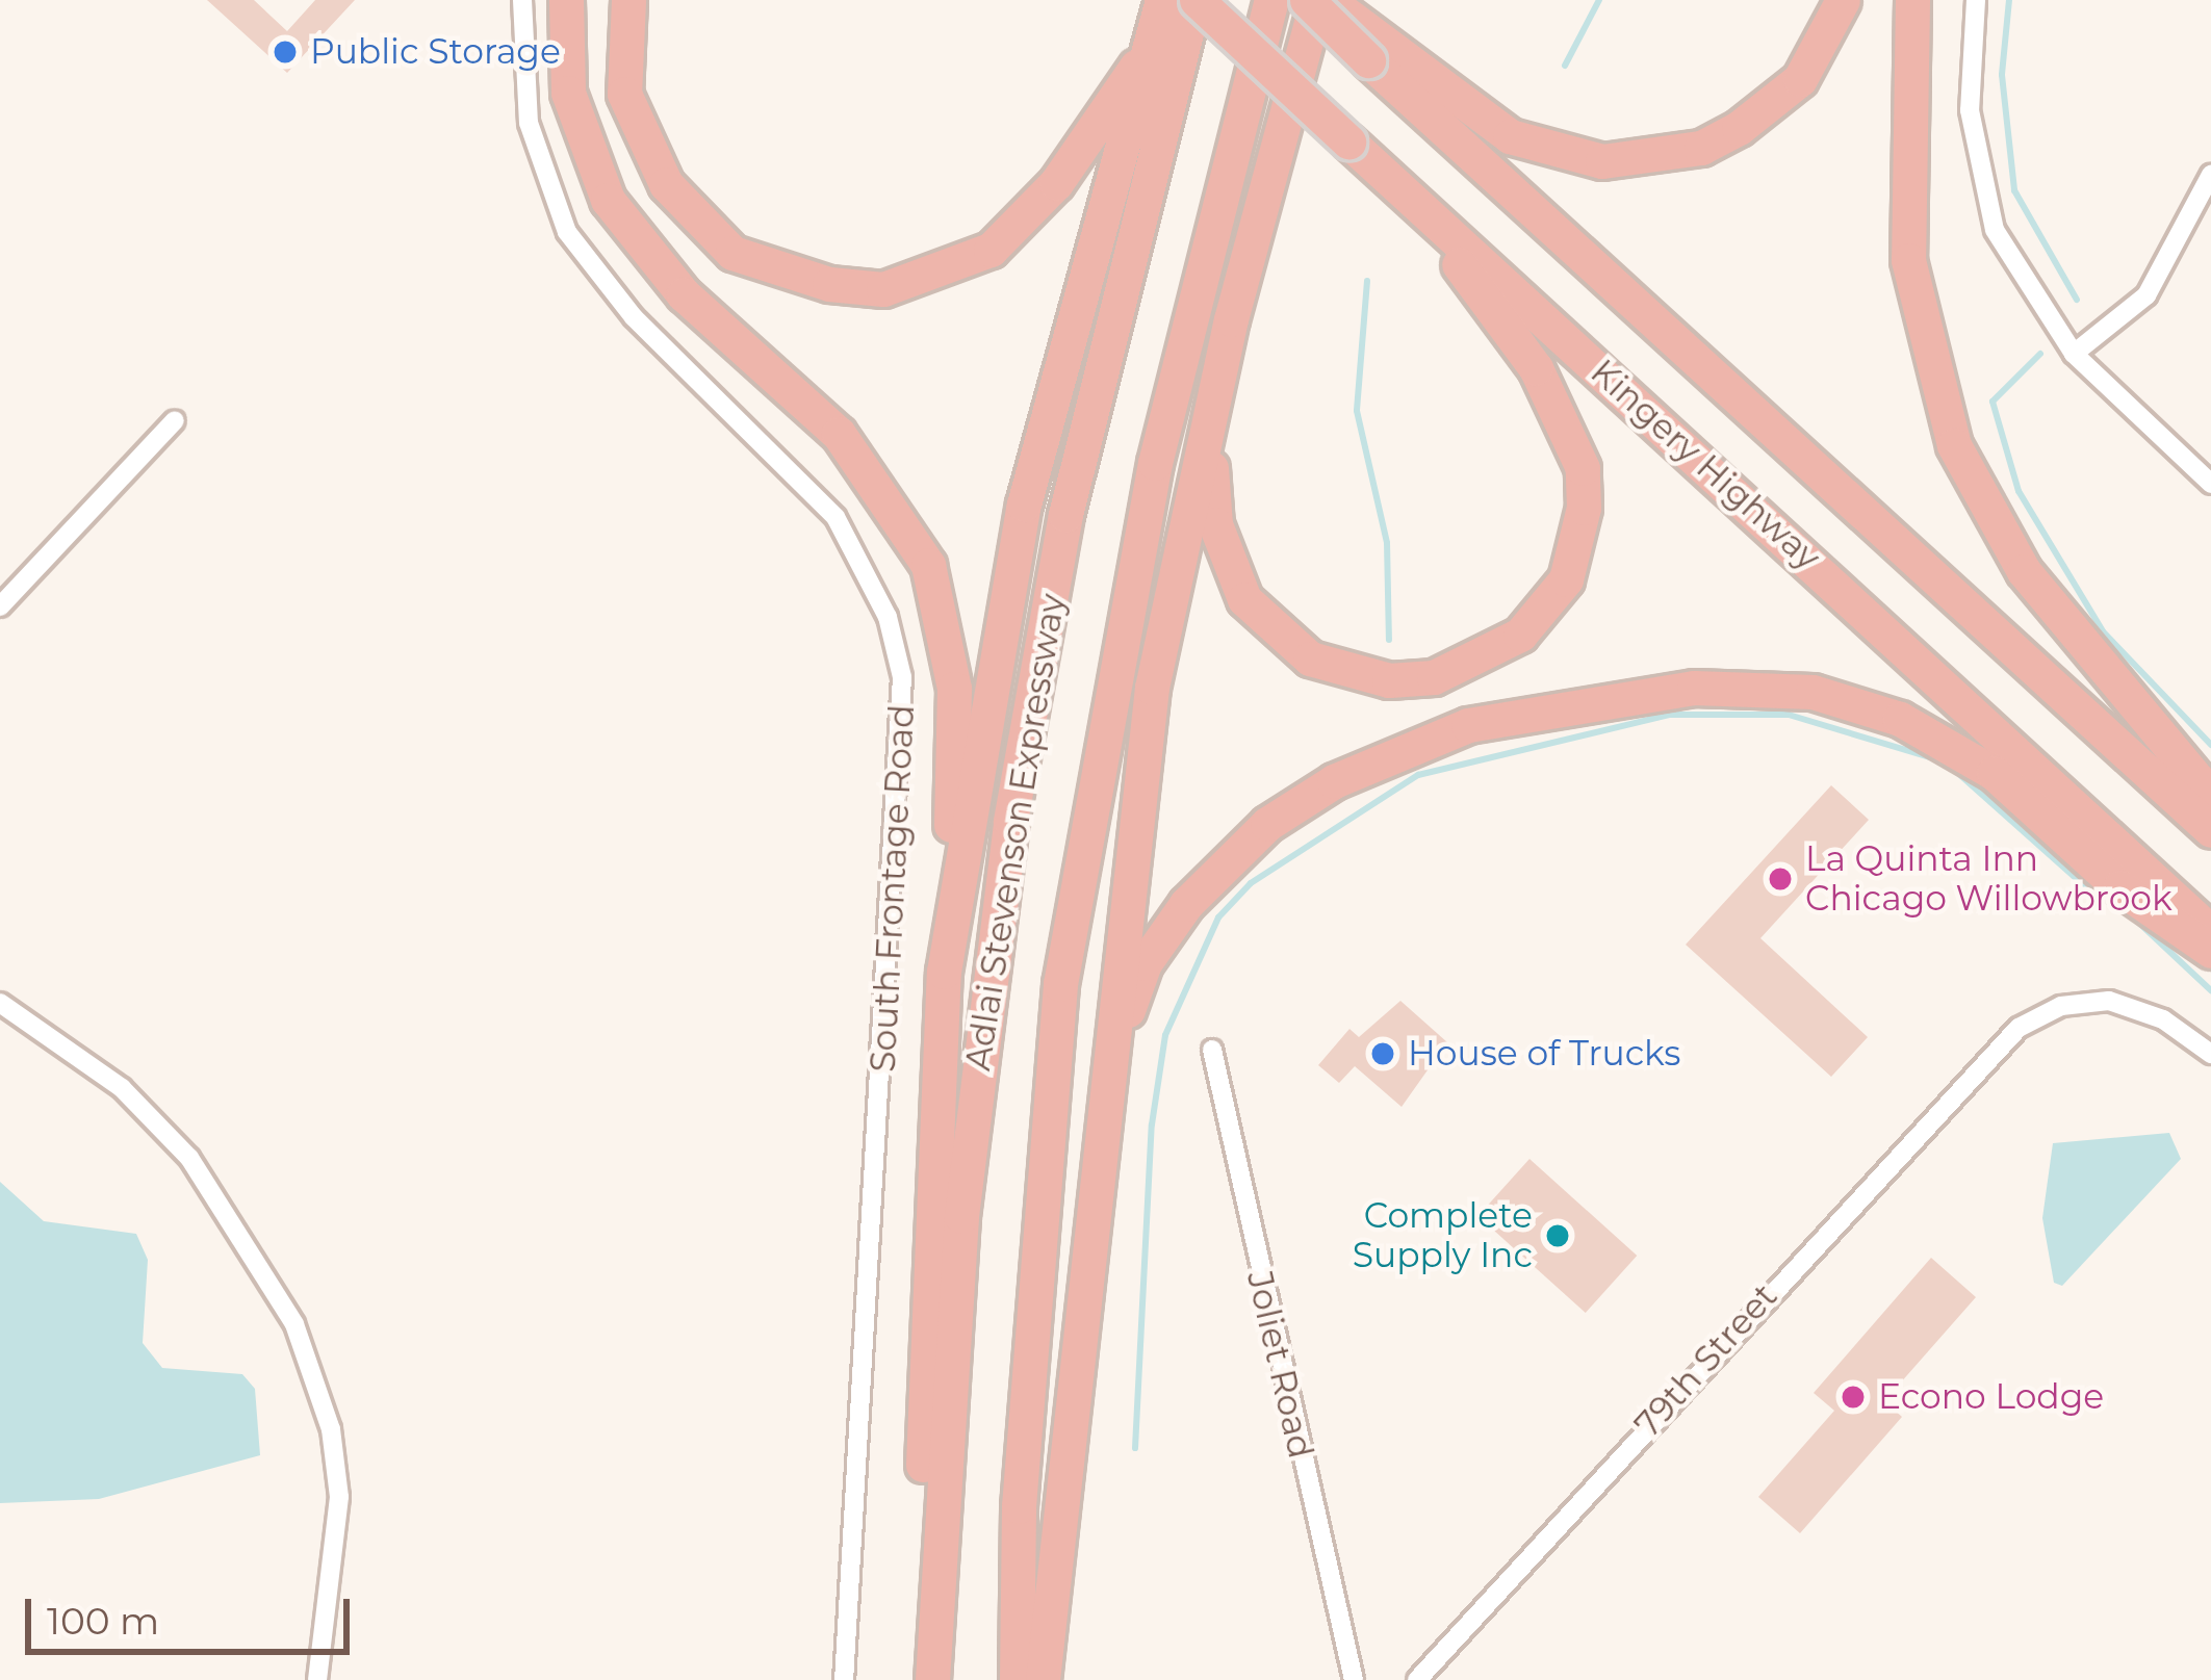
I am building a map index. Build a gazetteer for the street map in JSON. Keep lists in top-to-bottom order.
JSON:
{
  "streets": {
    "highway": ["Kingery Highway", "Adlai Stevenson Expressway"],
    "street": ["South Frontage Road", "79th Street", "Joliet Road"]
  },
  "crossings": [
    ["Kingery Highway", "Adlai Stevenson Expressway"]
  ],
  "places": [
    "Public Storage",
    "La Quinta Inn Chicago Willowbrook",
    "House of Trucks",
    "Complete Supply Inc",
    "Econo Lodge"
  ],
  "scale_bar": "100 m"
}
